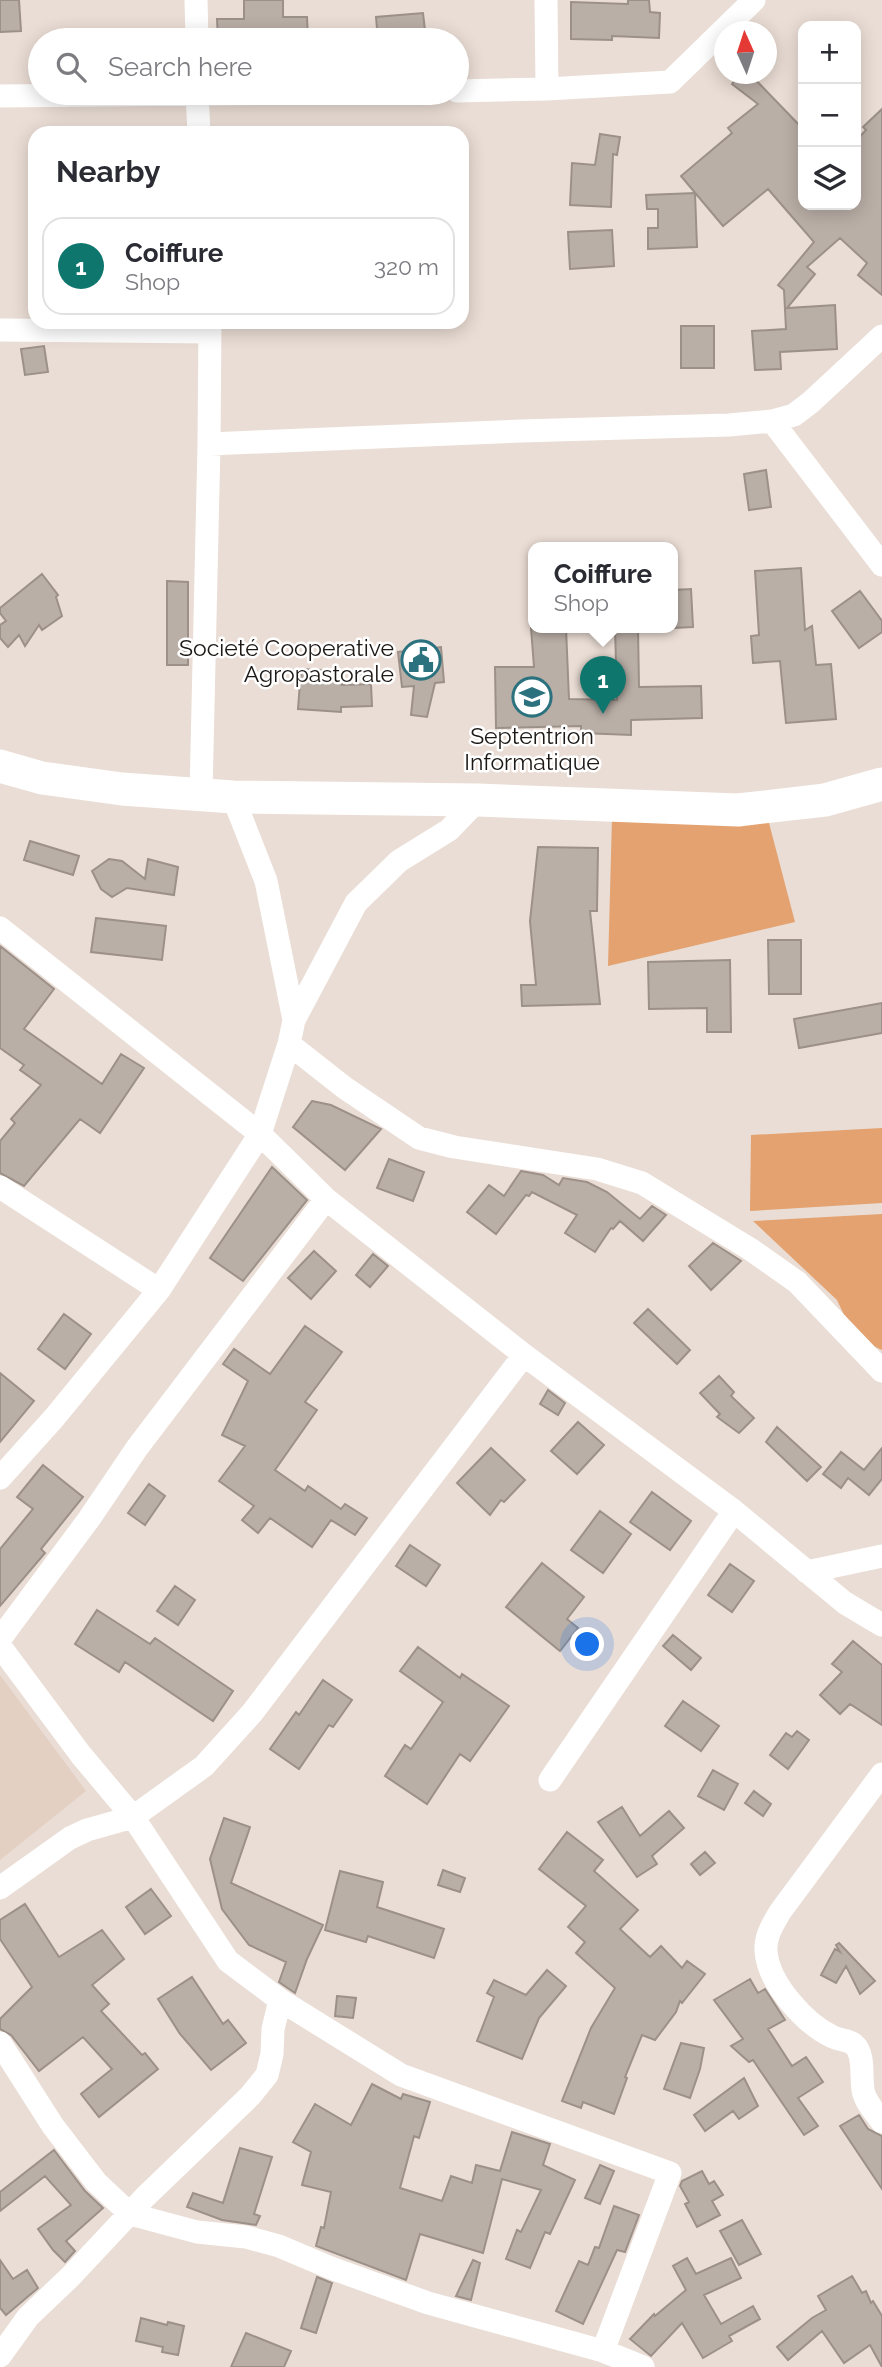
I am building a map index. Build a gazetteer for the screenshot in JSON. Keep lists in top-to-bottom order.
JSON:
{
  "places": {
    "public building": ["Societé Cooperative Agropastorale"],
    "school or university": ["Septentrion Informatique"]
  },
  "north": "top",
  "page": {
    "map_buttons": ["+", "−"],
    "search": "Search here",
    "heading": "Nearby",
    "list": [
      {
        "mark": "1",
        "name": "Coiffure",
        "note": "Shop",
        "value": "320 m"
      }
    ],
    "popup": ["Coiffure", "Shop"],
    "pins": "1"
  }
}
